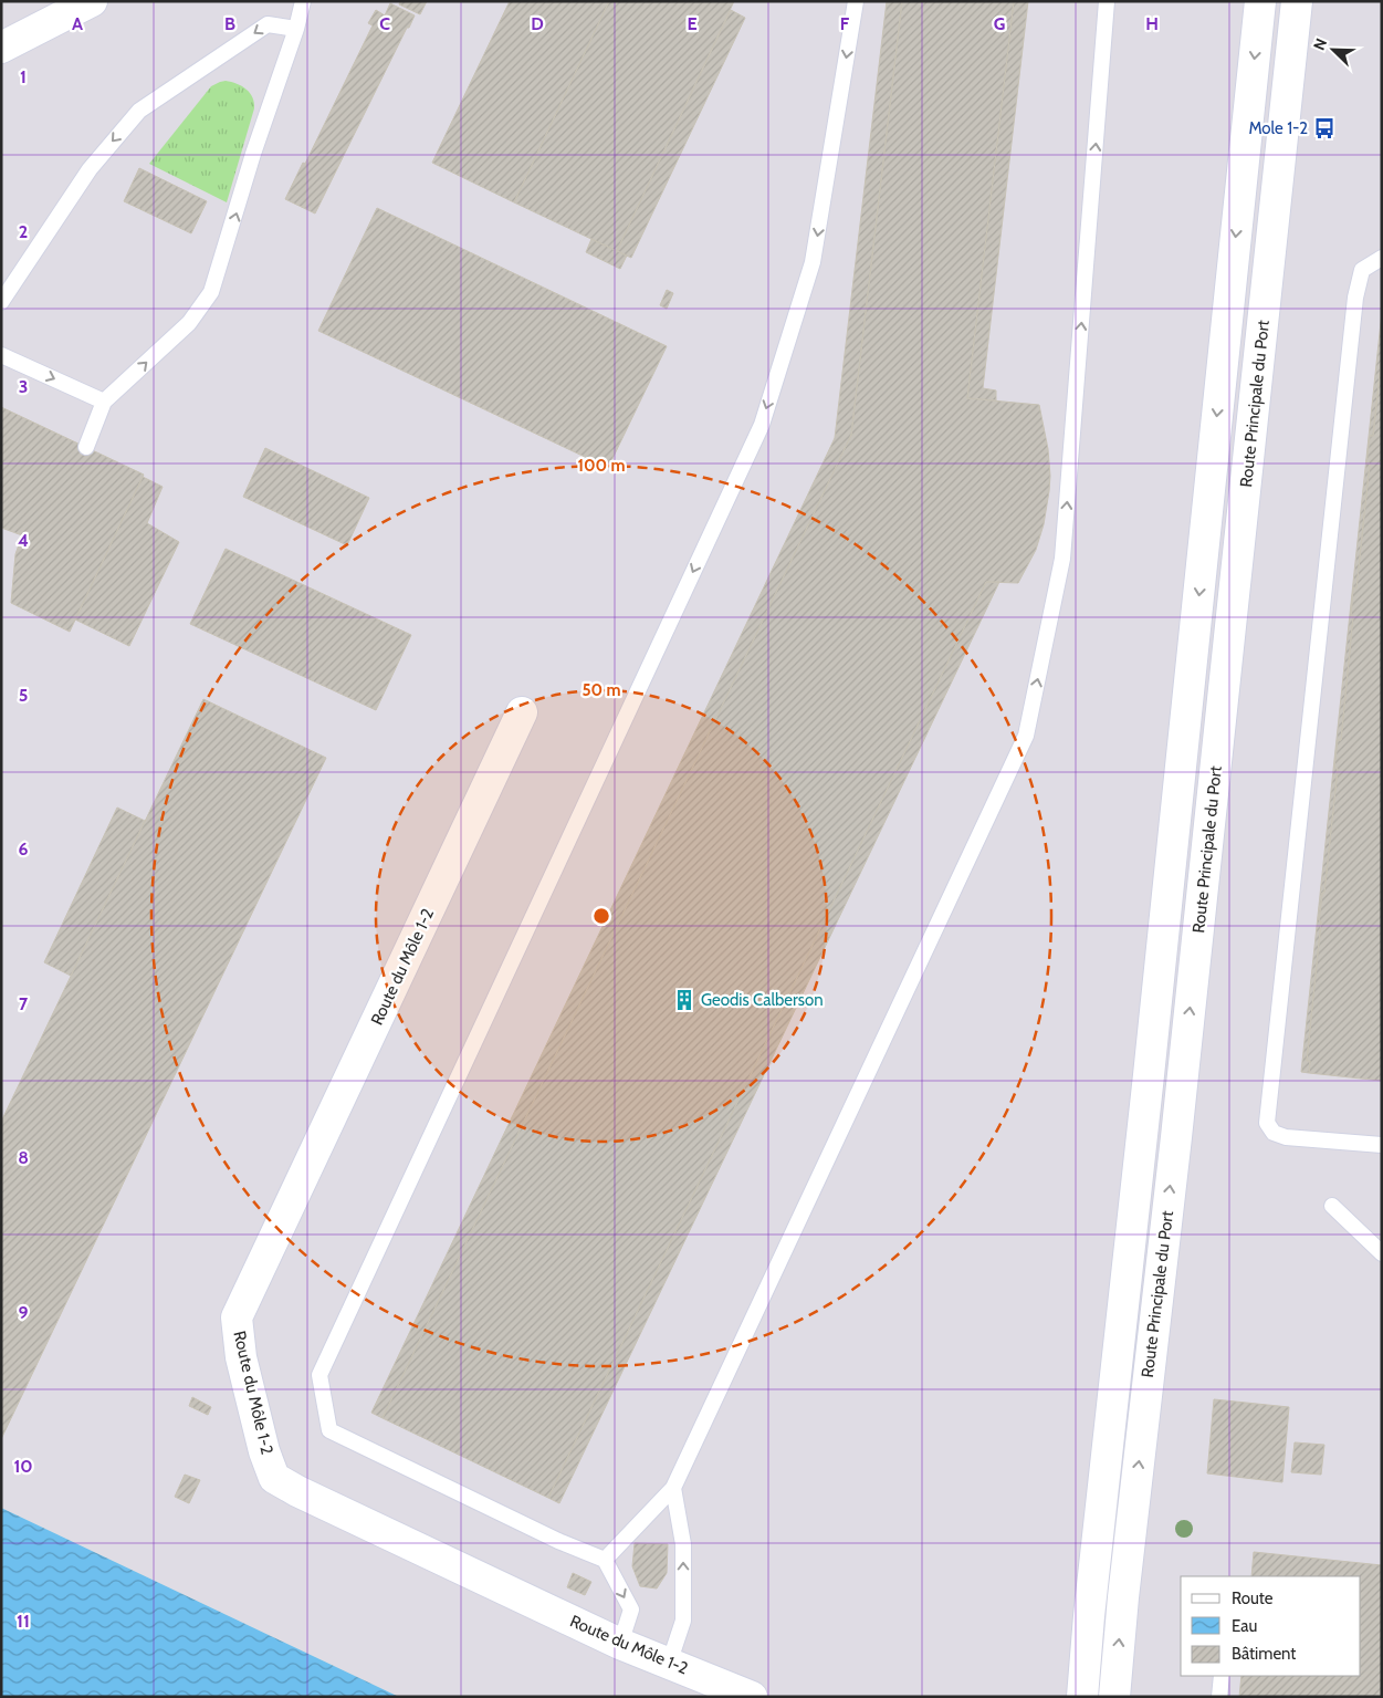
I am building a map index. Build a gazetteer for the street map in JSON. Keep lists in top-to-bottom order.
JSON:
{
  "streets": {
    "main road": ["Route Principale du Port", "Route du Môle 1-2"]
  },
  "places": {
    "bus stop": ["Mole 1-2"],
    "building": ["Geodis Calberson"]
  },
  "legend": ["Route", "Eau", "Bâtiment"],
  "north": "top left",
  "grid": {
    "columns": [
      "A",
      "B",
      "C",
      "D",
      "E",
      "F",
      "G",
      "H"
    ],
    "rows": [
      "1",
      "2",
      "3",
      "4",
      "5",
      "6",
      "7",
      "8",
      "9",
      "10",
      "11"
    ]
  },
  "rings": ["100 m", "50 m"]
}
